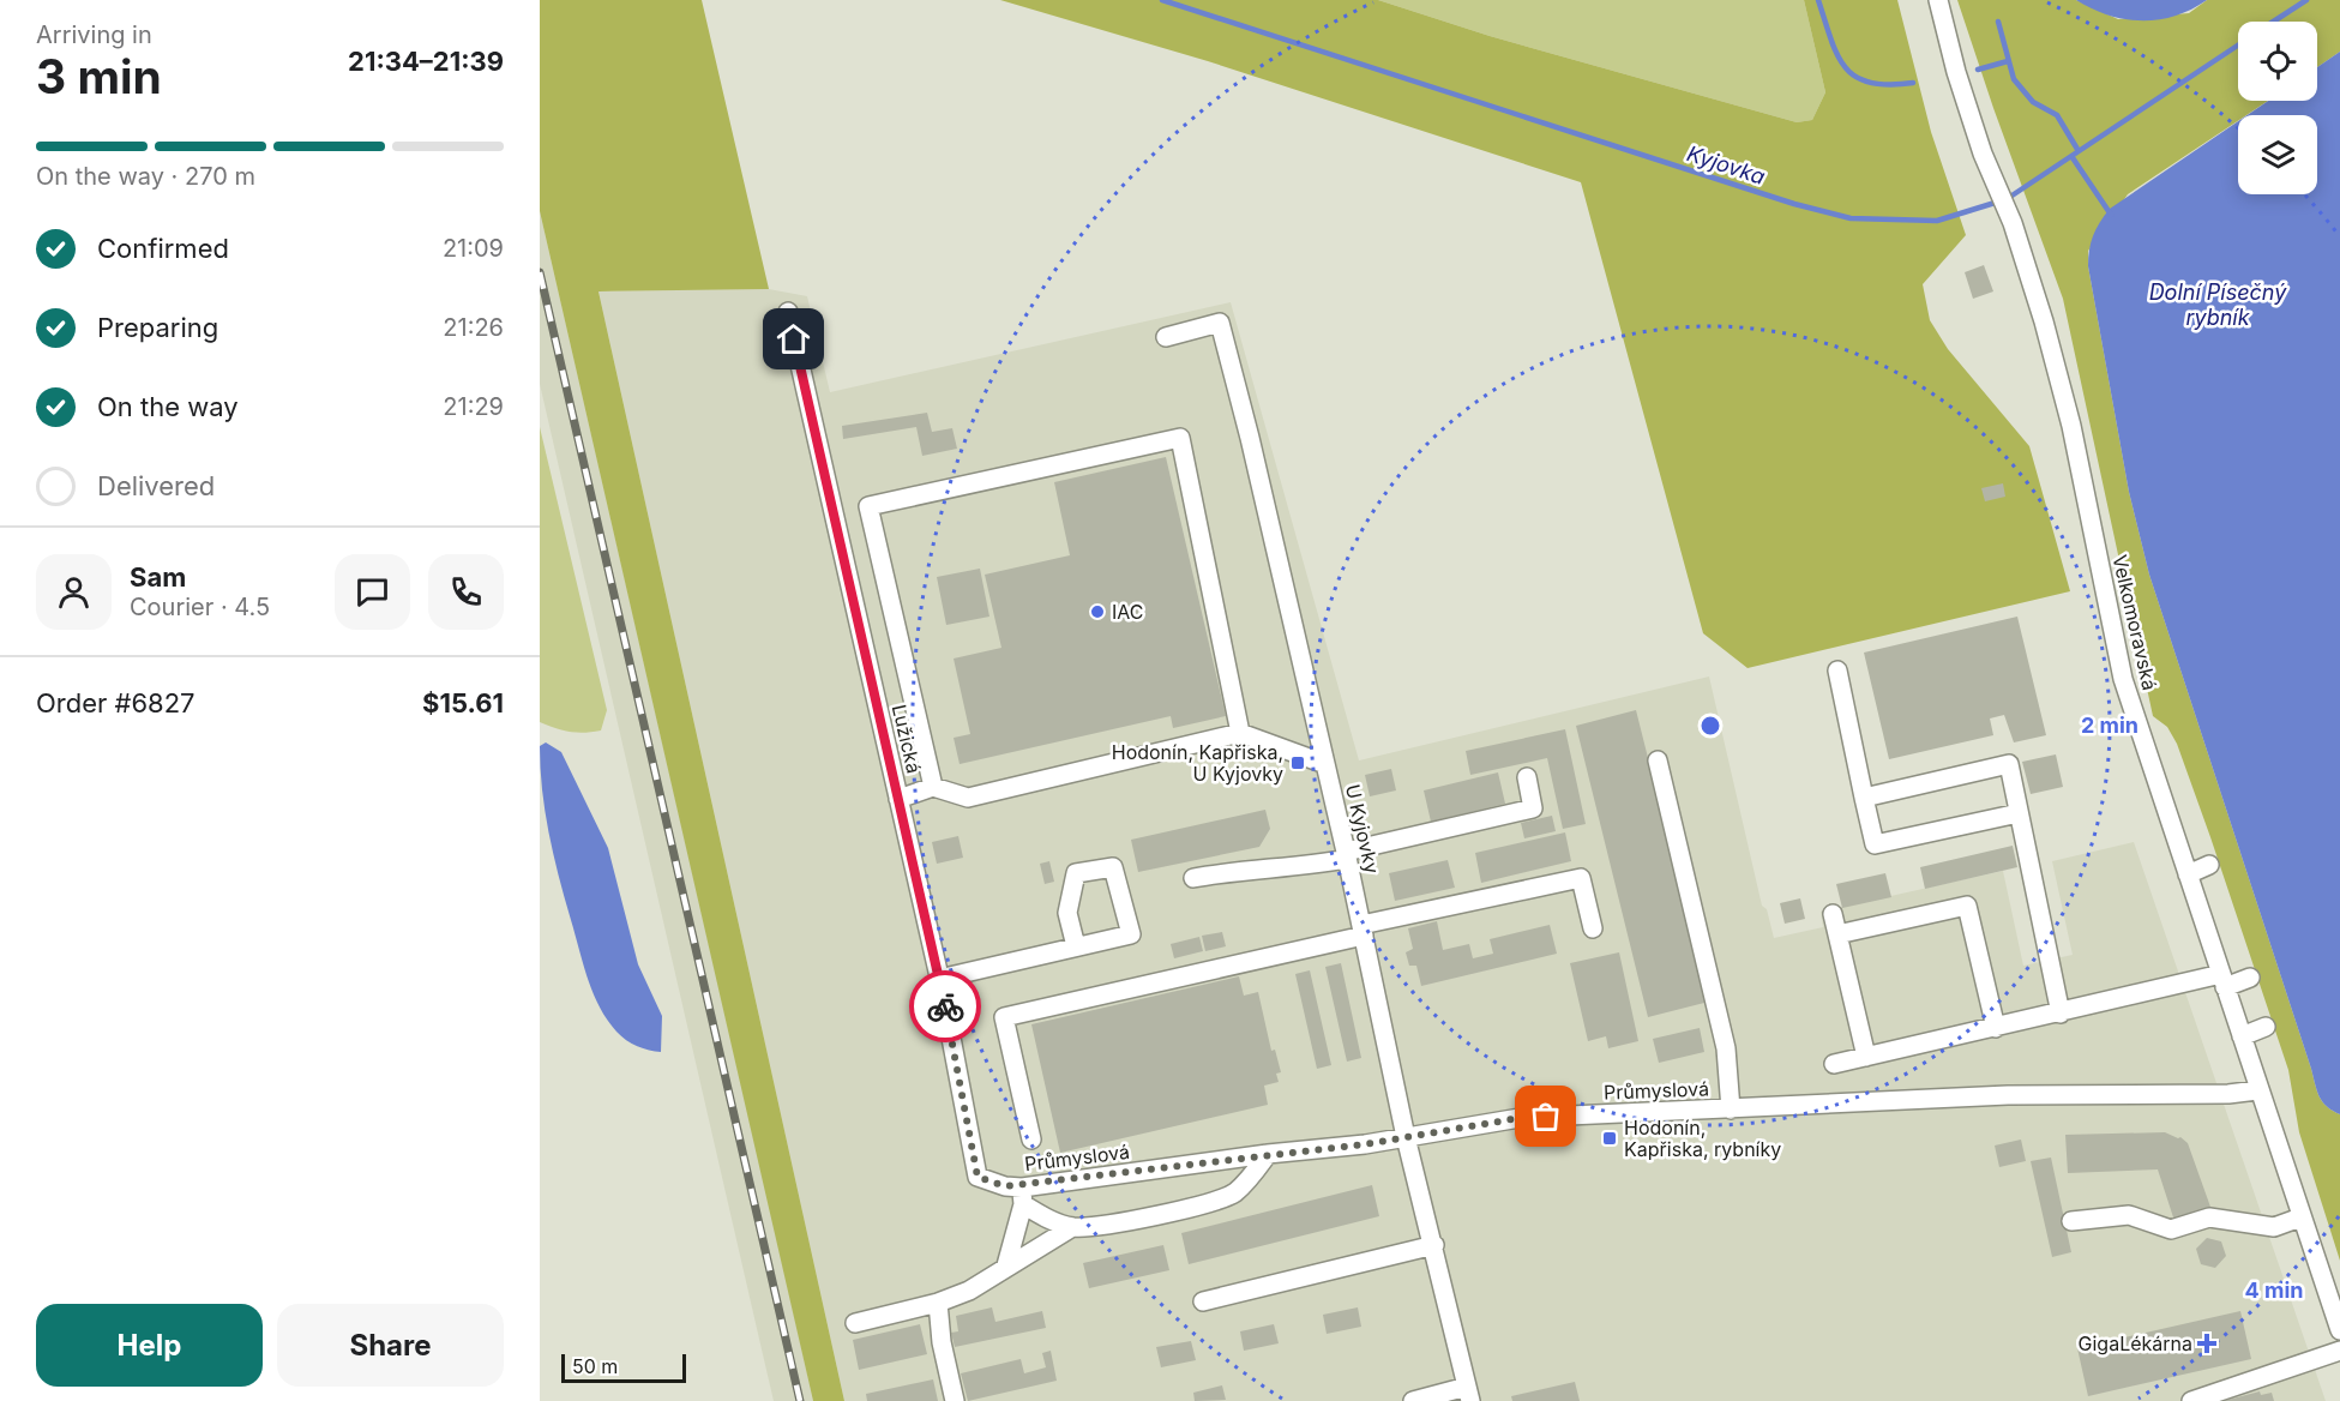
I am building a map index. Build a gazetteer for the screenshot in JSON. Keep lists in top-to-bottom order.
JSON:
{
  "streets": {
    "street": [
      "Velkomoravská",
      "Lužická",
      "U Kyjovky",
      "Průmyslová"
    ]
  },
  "crossings": [
    ["Velkomoravská", "Průmyslová"],
    ["Lužická", "Průmyslová"],
    ["U Kyjovky", "Průmyslová"]
  ],
  "water": ["Kyjovka", "Dolní Písečný rybník"],
  "places": {
    "other": ["IAC"],
    "transit": ["Hodonín, Kapřiska, U Kyjovky", "Hodonín, Kapřiska, rybníky"],
    "health": ["GigaLékárna"]
  },
  "scale_bar": "50 m",
  "page": {
    "heading": ["3 min", "Arriving in", "21:34–21:39"],
    "panel": [
      "Sam",
      "Courier · 4.5",
      "Order #6827",
      "$15.61"
    ],
    "bar": "On the way · 270 m",
    "list": [
      ["Confirmed", "21:09"],
      ["Preparing", "21:26"],
      ["On the way", "21:29"],
      "Delivered"
    ],
    "buttons": ["Help", "Share"],
    "scale": "50 m"
  },
  "rings": ["2 min", "4 min"]
}
